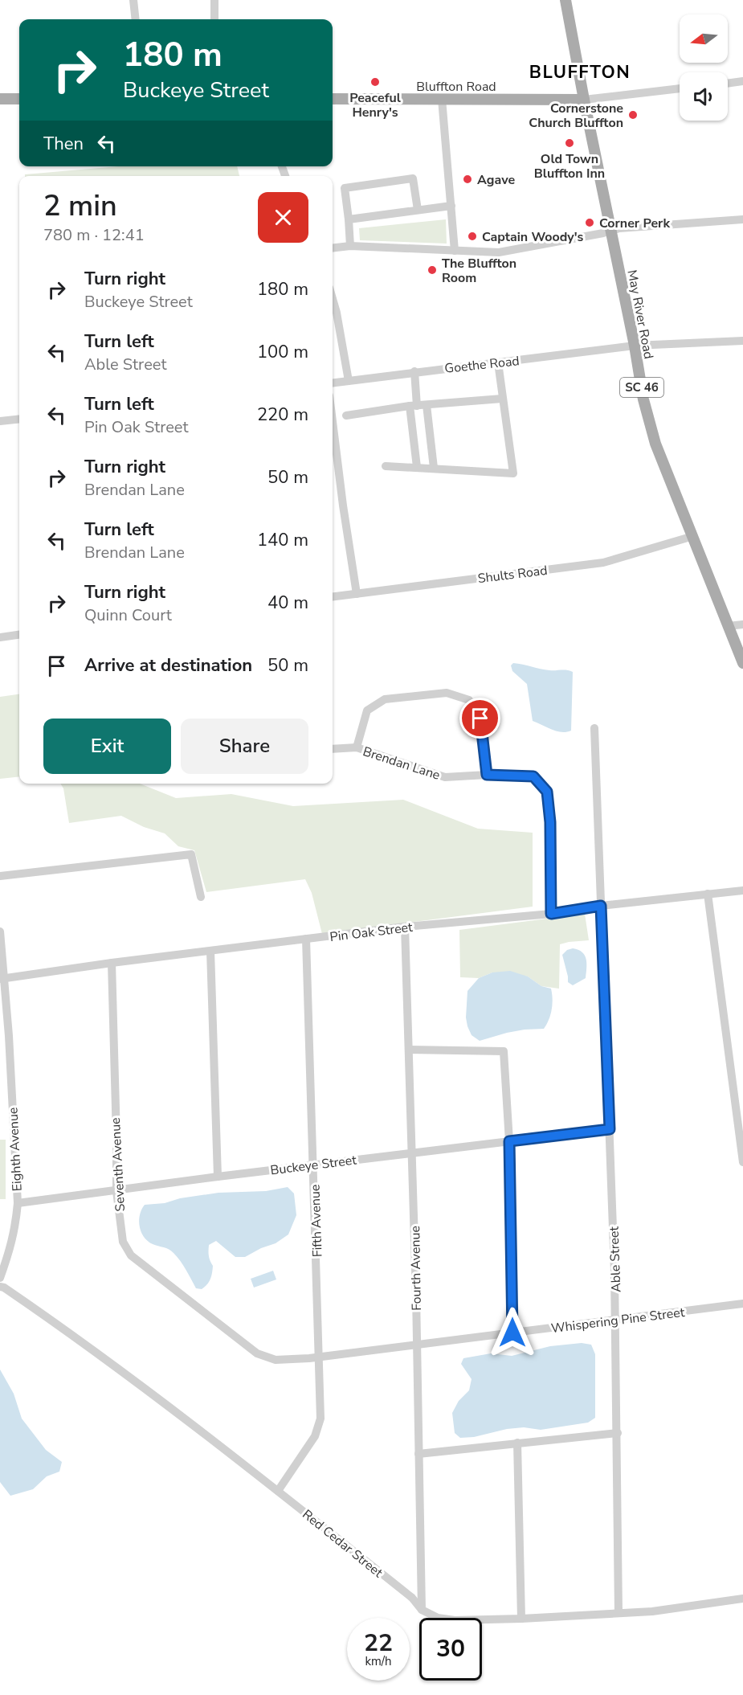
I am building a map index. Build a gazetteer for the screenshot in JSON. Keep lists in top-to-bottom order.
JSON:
{
  "streets": {
    "main road": ["Bluffton Road", "May River Road", "SC 46"],
    "street": [
      "Goethe Road",
      "Shults Road",
      "Brendan Lane",
      "Pin Oak Street",
      "Eighth Avenue",
      "Seventh Avenue",
      "Buckeye Street",
      "Fifth Avenue",
      "Able Street",
      "Fourth Avenue",
      "Whispering Pine Street",
      "Red Cedar Street"
    ]
  },
  "crossings": [
    ["Bluffton Road", "May River Road"],
    ["May River Road", "Goethe Road"],
    ["May River Road", "Shults Road"],
    ["Brendan Lane", "Pin Oak Street"],
    ["Pin Oak Street", "Eighth Avenue"],
    ["Pin Oak Street", "Seventh Avenue"],
    ["Pin Oak Street", "Fifth Avenue"],
    ["Pin Oak Street", "Able Street"],
    ["Pin Oak Street", "Fourth Avenue"],
    ["Eighth Avenue", "Buckeye Street"],
    ["Seventh Avenue", "Buckeye Street"],
    ["Seventh Avenue", "Fifth Avenue"],
    ["Seventh Avenue", "Whispering Pine Street"],
    ["Buckeye Street", "Fifth Avenue"],
    ["Buckeye Street", "Able Street"],
    ["Buckeye Street", "Fourth Avenue"],
    ["Fifth Avenue", "Whispering Pine Street"],
    ["Fifth Avenue", "Red Cedar Street"],
    ["Able Street", "Whispering Pine Street"],
    ["Able Street", "Red Cedar Street"],
    ["Fourth Avenue", "Whispering Pine Street"],
    ["Fourth Avenue", "Red Cedar Street"]
  ],
  "districts": ["BLUFFTON"],
  "places": [
    "Peaceful Henry's",
    "Cornerstone Church Bluffton",
    "Old Town Bluffton Inn",
    "Agave",
    "Corner Perk",
    "Captain Woody's",
    "The Bluffton Room"
  ],
  "north": "left",
  "page": {
    "turn": ["180 m", "Buckeye Street"],
    "then": "Then",
    "heading": ["2 min", "780 m · 12:41"],
    "list": [
      {
        "name": "Turn right",
        "note": "Buckeye Street",
        "value": "180 m"
      },
      {
        "name": "Turn left",
        "note": "Able Street",
        "value": "100 m"
      },
      {
        "name": "Turn left",
        "note": "Pin Oak Street",
        "value": "220 m"
      },
      {
        "name": "Turn right",
        "note": "Brendan Lane",
        "value": "50 m"
      },
      {
        "name": "Turn left",
        "note": "Brendan Lane",
        "value": "140 m"
      },
      {
        "name": "Turn right",
        "note": "Quinn Court",
        "value": "40 m"
      },
      {
        "name": "Arrive at destination",
        "value": "50 m"
      }
    ],
    "buttons": ["Exit", "Share"],
    "speed": "22 km/h",
    "limit": "30"
  }
}
